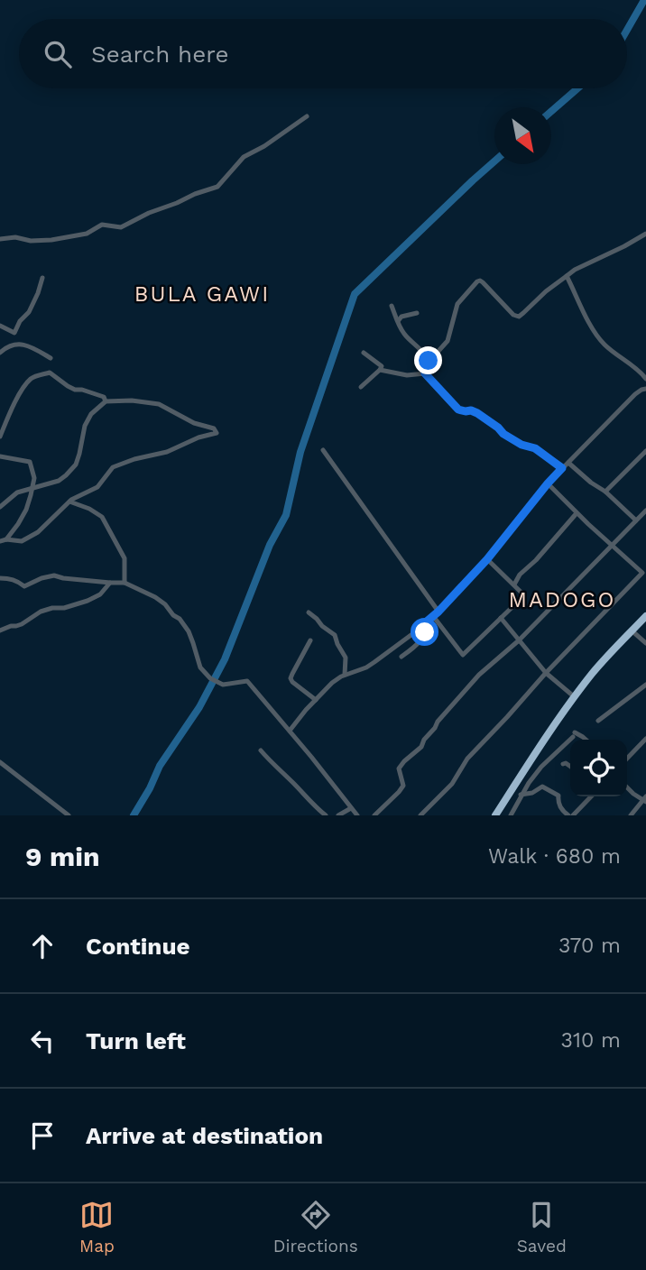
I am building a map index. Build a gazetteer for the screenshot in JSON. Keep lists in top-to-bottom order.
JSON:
{
  "districts": ["BULA GAWI", "MADOGO"],
  "north": "bottom right",
  "page": {
    "search": "Search here",
    "heading": ["9 min", "Walk · 680 m"],
    "list": [
      ["Continue", "370 m"],
      ["Turn left", "310 m"],
      "Arrive at destination"
    ],
    "nav": ["Map", "Directions", "Saved"]
  }
}
